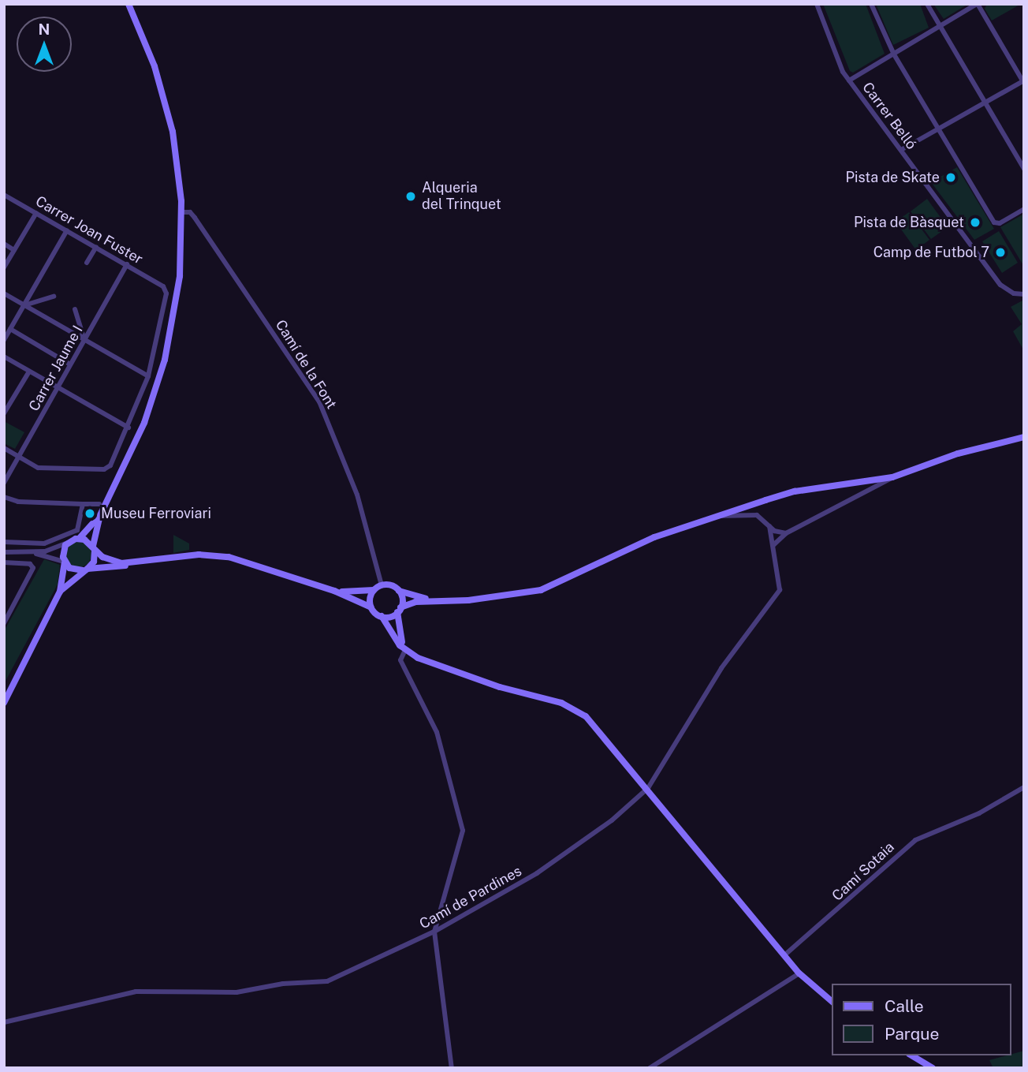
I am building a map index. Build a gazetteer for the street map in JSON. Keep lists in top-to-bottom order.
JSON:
{
  "streets": {
    "street": [
      "Carrer Belló",
      "Carrer Joan Fuster",
      "Camí de la Font",
      "Carrer Jaume I",
      "Camí Sotaia",
      "Camí de Pardines"
    ]
  },
  "crossings": [
    ["Carrer Joan Fuster", "Carrer Jaume I"]
  ],
  "places": [
    "Pista de Skate",
    "Alqueria del Trinquet",
    "Pista de Bàsquet",
    "Camp de Futbol 7",
    "Museu Ferroviari"
  ],
  "legend": ["Calle", "Parque"],
  "north": "top"
}
